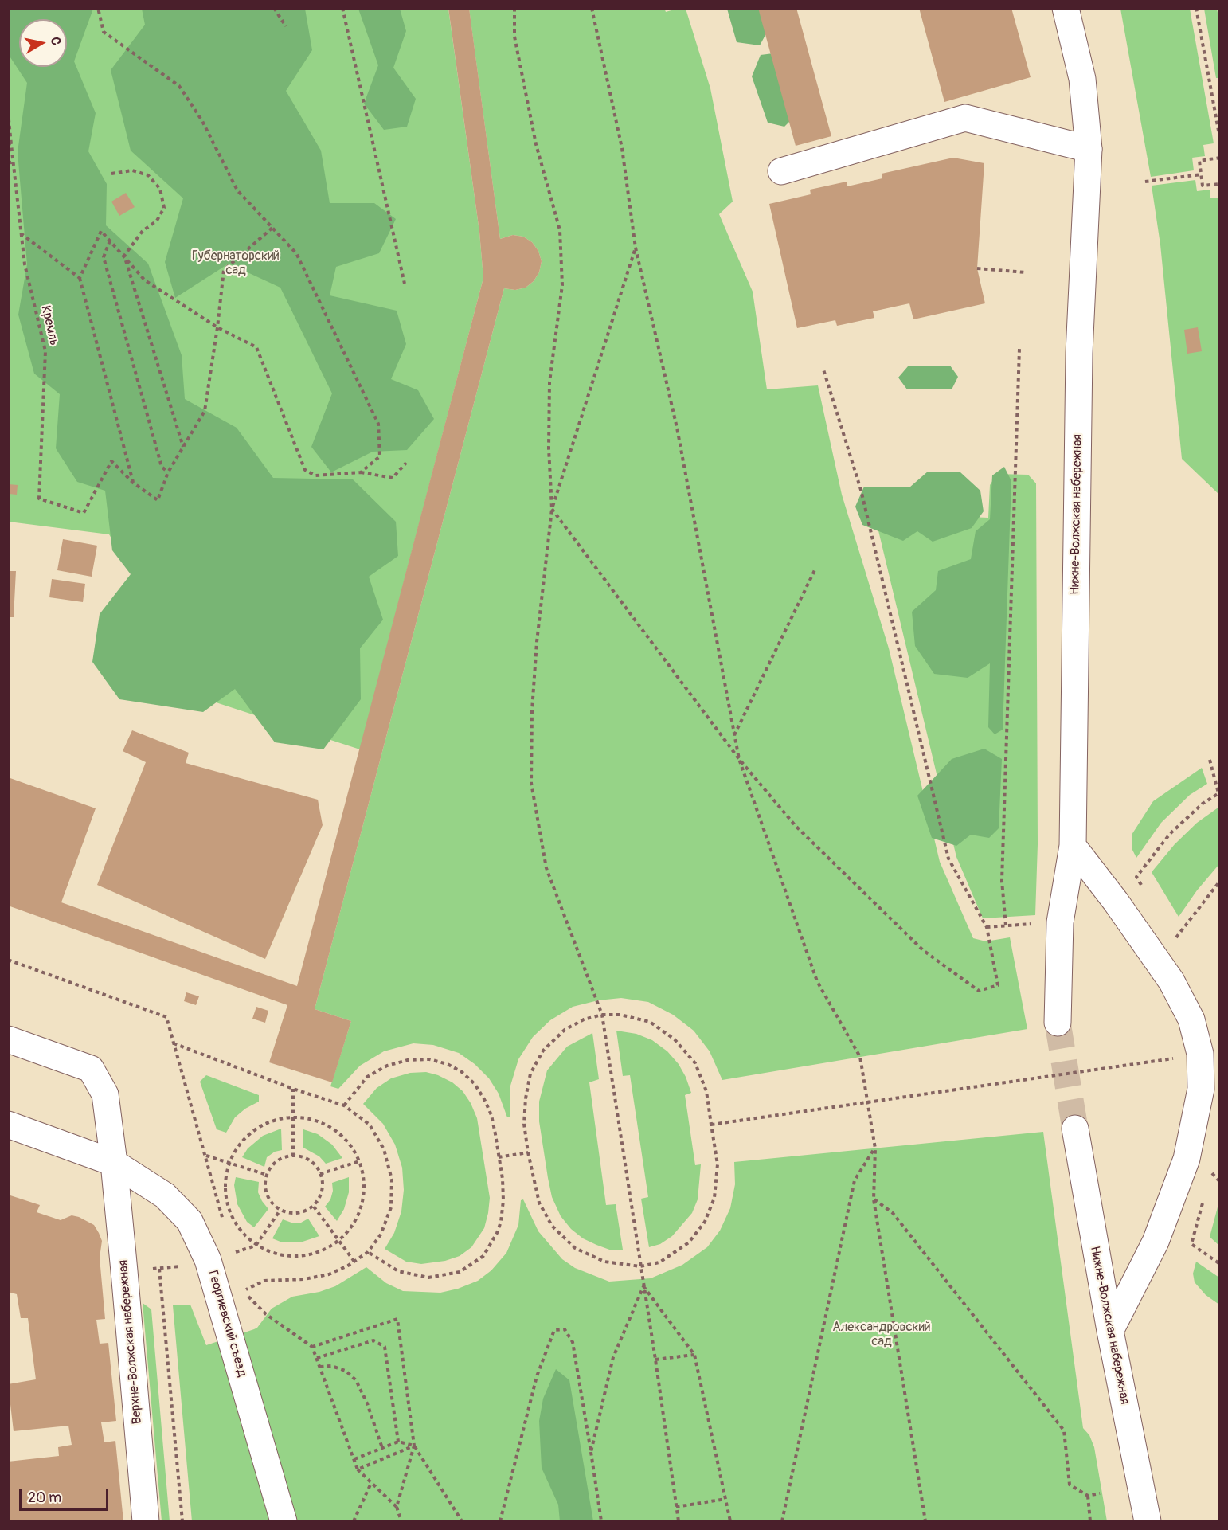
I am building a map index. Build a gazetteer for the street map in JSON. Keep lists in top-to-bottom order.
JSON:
{
  "streets": {
    "main road": ["Нижне-Волжская набережная", "Георгиевский съезд", "Верхне-Волжская набережная"],
    "path": ["Кремль"]
  },
  "crossings": [
    ["Георгиевский съезд", "Верхне-Волжская набережная"]
  ],
  "parks": ["Губернаторский сад", "Александровский сад"],
  "scale_bar": "20 m",
  "north": "right"
}
